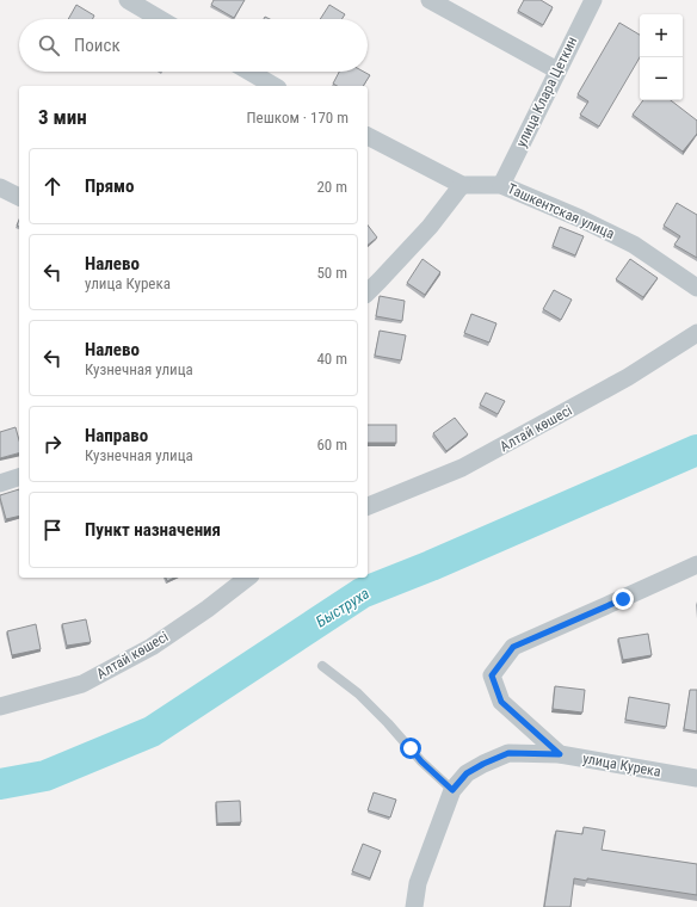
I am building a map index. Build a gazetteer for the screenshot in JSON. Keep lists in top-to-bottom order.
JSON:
{
  "streets": {
    "street": [
      "улица Клара Цеткин",
      "Ташкентская улица",
      "Алтай көшесі",
      "улица Курека"
    ]
  },
  "crossings": [
    ["улица Клара Цеткин", "Ташкентская улица"]
  ],
  "water": ["Быструха"],
  "page": {
    "map_buttons": ["+", "−"],
    "search": "Поиск",
    "heading": ["3 мин", "Пешком · 170 m"],
    "list": [
      ["Прямо", "20 m"],
      ["Налево", "улица Курека", "50 m"],
      ["Налево", "Кузнечная улица", "40 m"],
      ["Направо", "Кузнечная улица", "60 m"],
      "Пункт назначения"
    ]
  }
}
